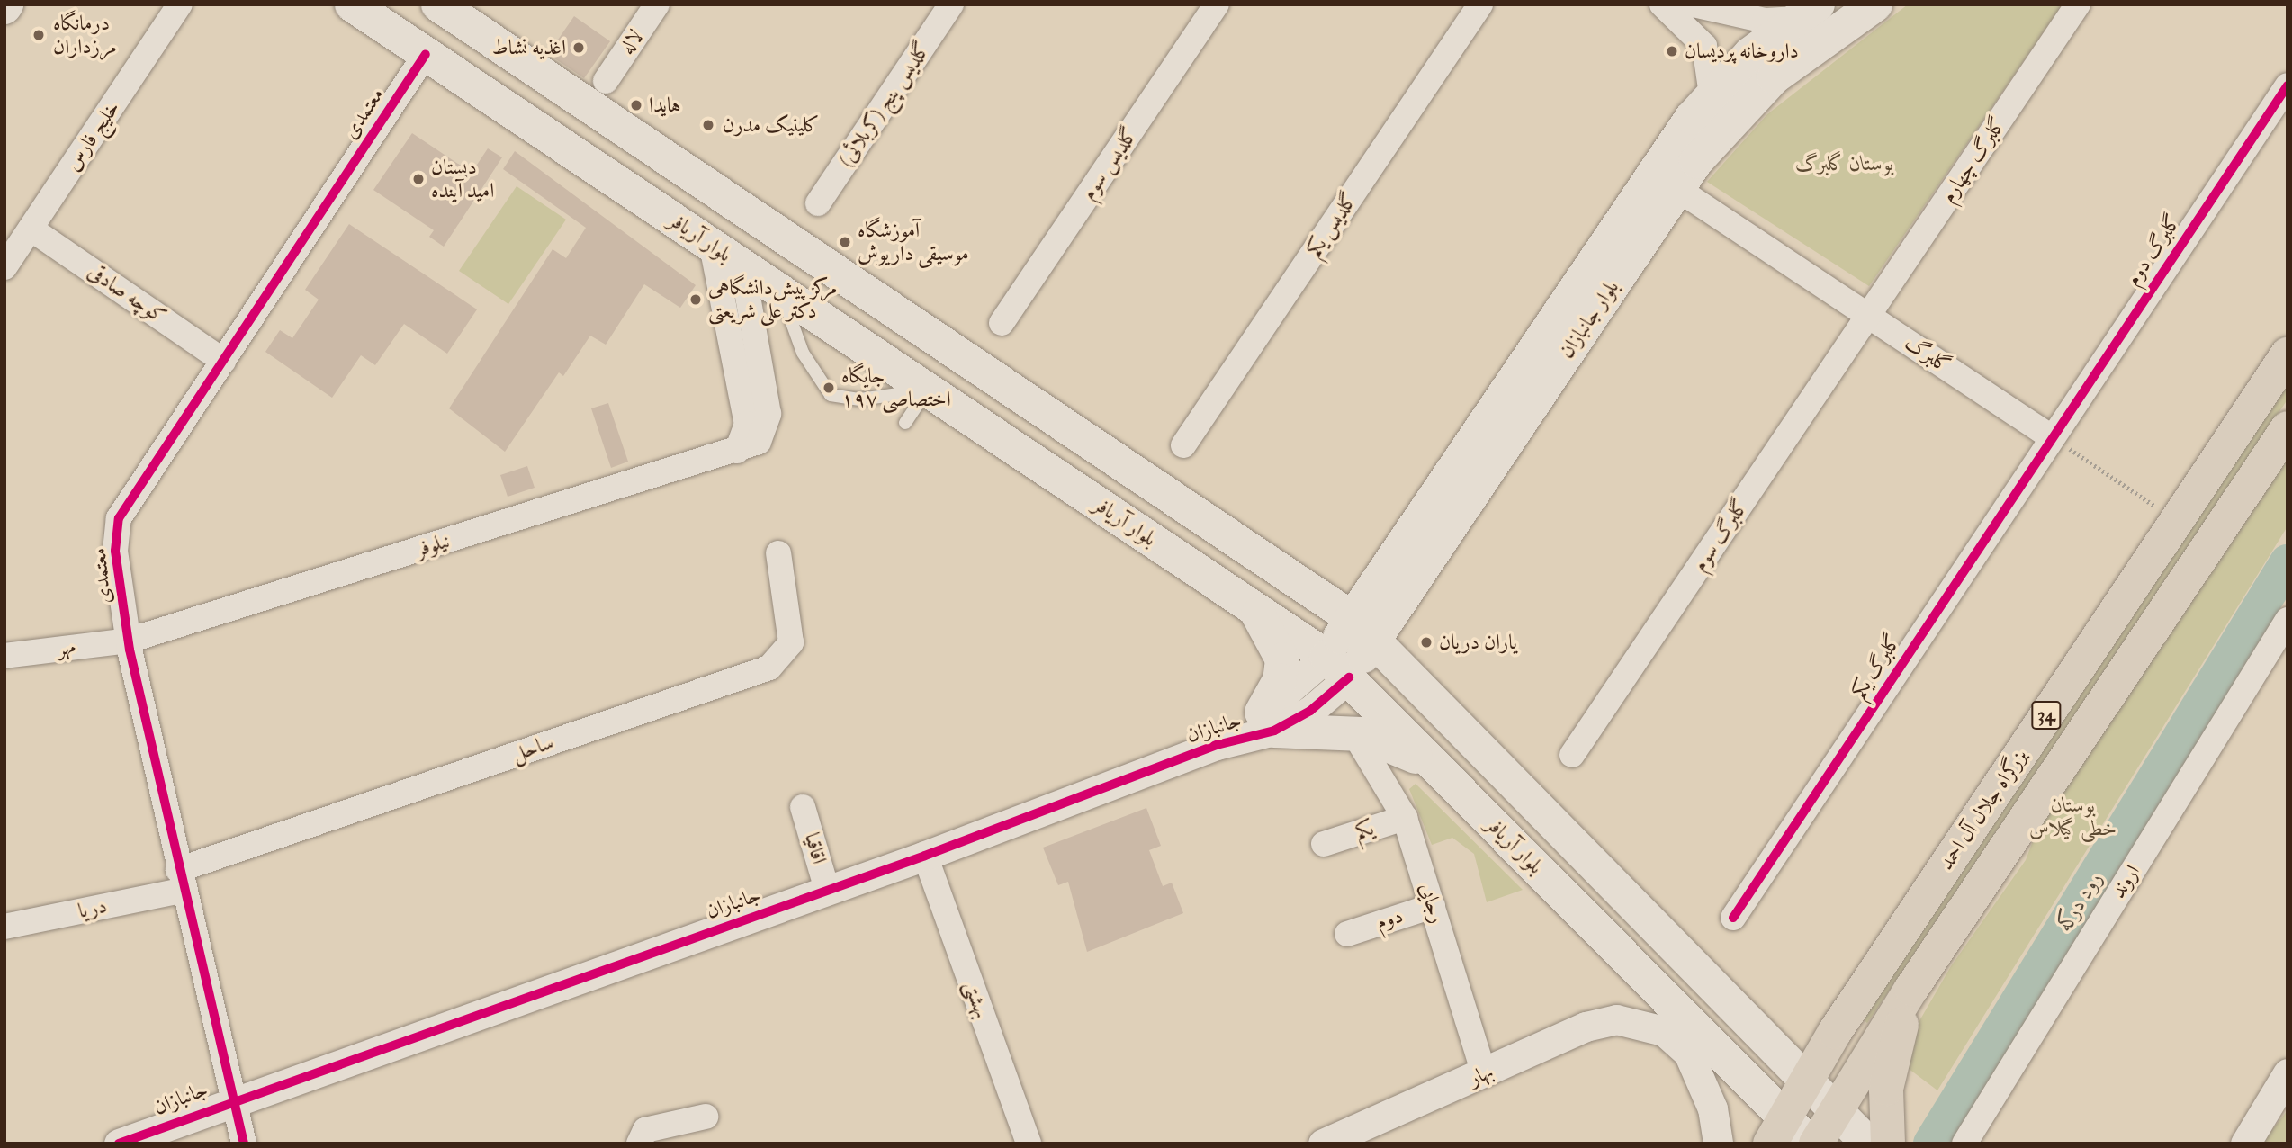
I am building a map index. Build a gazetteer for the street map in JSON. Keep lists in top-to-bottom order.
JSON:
{
  "streets": {
    "highway": ["34", "بزرگراه جلال آل احمد"],
    "main road": ["بلوار آریافر", "بلوار جانبازان"],
    "street": [
      "لاله",
      "گلدیس پنج (کربلائی)",
      "معتمدی",
      "خلیج فارس",
      "گلبرگ چهارم",
      "گلدیس سوم",
      "گلدیس یکم",
      "گلبرگ دوم",
      "کوچه صادقی",
      "گلبرگ",
      "گلبرگ سوم",
      "نیلوفر",
      "مهر",
      "گلبرگ یکم",
      "جانبازان",
      "ساحل",
      "یکم",
      "اقاقیا",
      "اروند",
      "رجایی",
      "دریا",
      "دوم",
      "بهشتی",
      "بهار"
    ]
  },
  "crossings": [
    ["معتمدی", "بلوار آریافر"],
    ["معتمدی", "کوچه صادقی"],
    ["معتمدی", "نیلوفر"],
    ["معتمدی", "مهر"],
    ["معتمدی", "جانبازان"],
    ["معتمدی", "ساحل"],
    ["معتمدی", "دریا"],
    ["خلیج فارس", "کوچه صادقی"],
    ["گلبرگ چهارم", "گلبرگ"],
    ["گلبرگ چهارم", "گلبرگ سوم"],
    ["بلوار آریافر", "بلوار جانبازان"],
    ["بلوار آریافر", "نیلوفر"],
    ["بلوار آریافر", "جانبازان"],
    ["بلوار آریافر", "بزرگراه جلال آل احمد"],
    ["گلبرگ دوم", "گلبرگ"],
    ["گلبرگ دوم", "گلبرگ یکم"],
    ["بلوار جانبازان", "گلبرگ"],
    ["بلوار جانبازان", "جانبازان"],
    ["گلبرگ", "گلبرگ سوم"],
    ["گلبرگ", "گلبرگ یکم"],
    ["نیلوفر", "مهر"],
    ["جانبازان", "اقاقیا"],
    ["جانبازان", "بهشتی"],
    ["ساحل", "دریا"],
    ["یکم", "رجایی"],
    ["رجایی", "دوم"],
    ["رجایی", "بهار"]
  ],
  "water": ["رود درکه"],
  "parks": ["بوستان گلبرگ", "بوستان خطی گیلاس"],
  "places": [
    "درمانگاه مرزداران",
    "اغذیه نشاط",
    "داروخانه پردیسان",
    "هایدا",
    "کلینیک مدرن",
    "دبستان امید آینده",
    "آموزشگاه موسیقی داریوش",
    "مرکز پیش‌دانشگاهی دکتر علی شریعتی",
    "جایگاه اختصاصی ۱۹۷",
    "یاران دریان"
  ]
}
